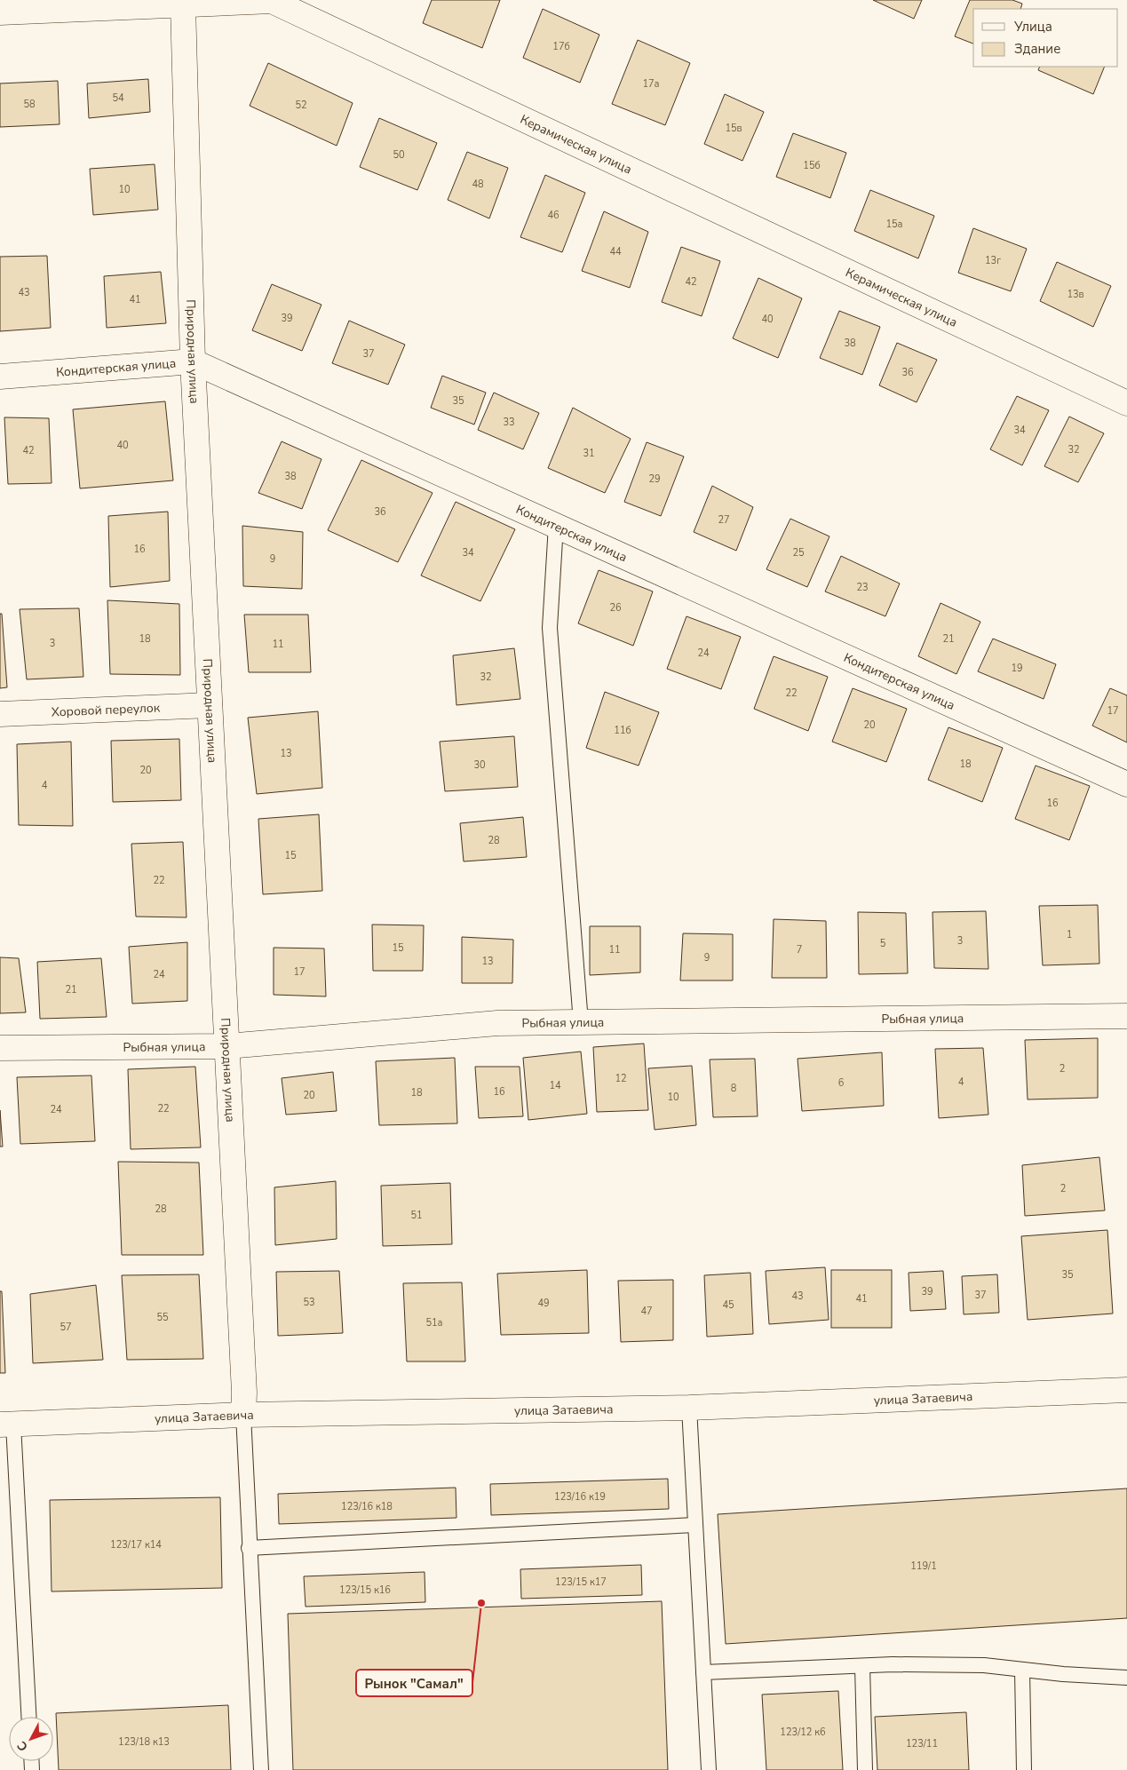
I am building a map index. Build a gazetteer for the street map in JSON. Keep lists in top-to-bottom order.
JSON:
{
  "streets": {
    "street": [
      "Керамическая улица",
      "Природная улица",
      "Кондитерская улица",
      "Хоровой переулок",
      "Рыбная улица",
      "улица Затаевича"
    ]
  },
  "crossings": [
    ["Керамическая улица", "Природная улица"],
    ["Природная улица", "Кондитерская улица"],
    ["Природная улица", "Хоровой переулок"],
    ["Природная улица", "Рыбная улица"],
    ["Природная улица", "улица Затаевича"]
  ],
  "places": ["Рынок \"Самал\""],
  "house_numbers": [
    "17б",
    "17а",
    "54",
    "58",
    "52",
    "15в",
    "50",
    "15б",
    "48",
    "10",
    "46",
    "15а",
    "44",
    "13г",
    "42",
    "43",
    "13в",
    "41",
    "39",
    "40",
    "38",
    "37",
    "36",
    "35",
    "33",
    "34",
    "40",
    "32",
    "42",
    "31",
    "38",
    "29",
    "36",
    "27",
    "16",
    "34",
    "25",
    "9",
    "23",
    "26",
    "18",
    "21",
    "3",
    "11",
    "24",
    "19",
    "32",
    "22",
    "17",
    "20",
    "11б",
    "13",
    "18",
    "30",
    "20",
    "4",
    "16",
    "28",
    "15",
    "22",
    "1",
    "3",
    "5",
    "15",
    "11",
    "7",
    "9",
    "13",
    "17",
    "24",
    "21",
    "2",
    "12",
    "4",
    "6",
    "14",
    "8",
    "16",
    "18",
    "20",
    "10",
    "22",
    "24",
    "2",
    "28",
    "51",
    "35",
    "39",
    "37",
    "43",
    "41",
    "53",
    "49",
    "45",
    "47",
    "55",
    "51а",
    "57",
    "123/16 к19",
    "123/16 к18",
    "123/17 к14",
    "119/1",
    "123/15 к17",
    "123/15 к16",
    "123/12 к6",
    "123/18 к13",
    "123/11"
  ],
  "legend": ["Улица", "Здание"],
  "north": "bottom left"
}
